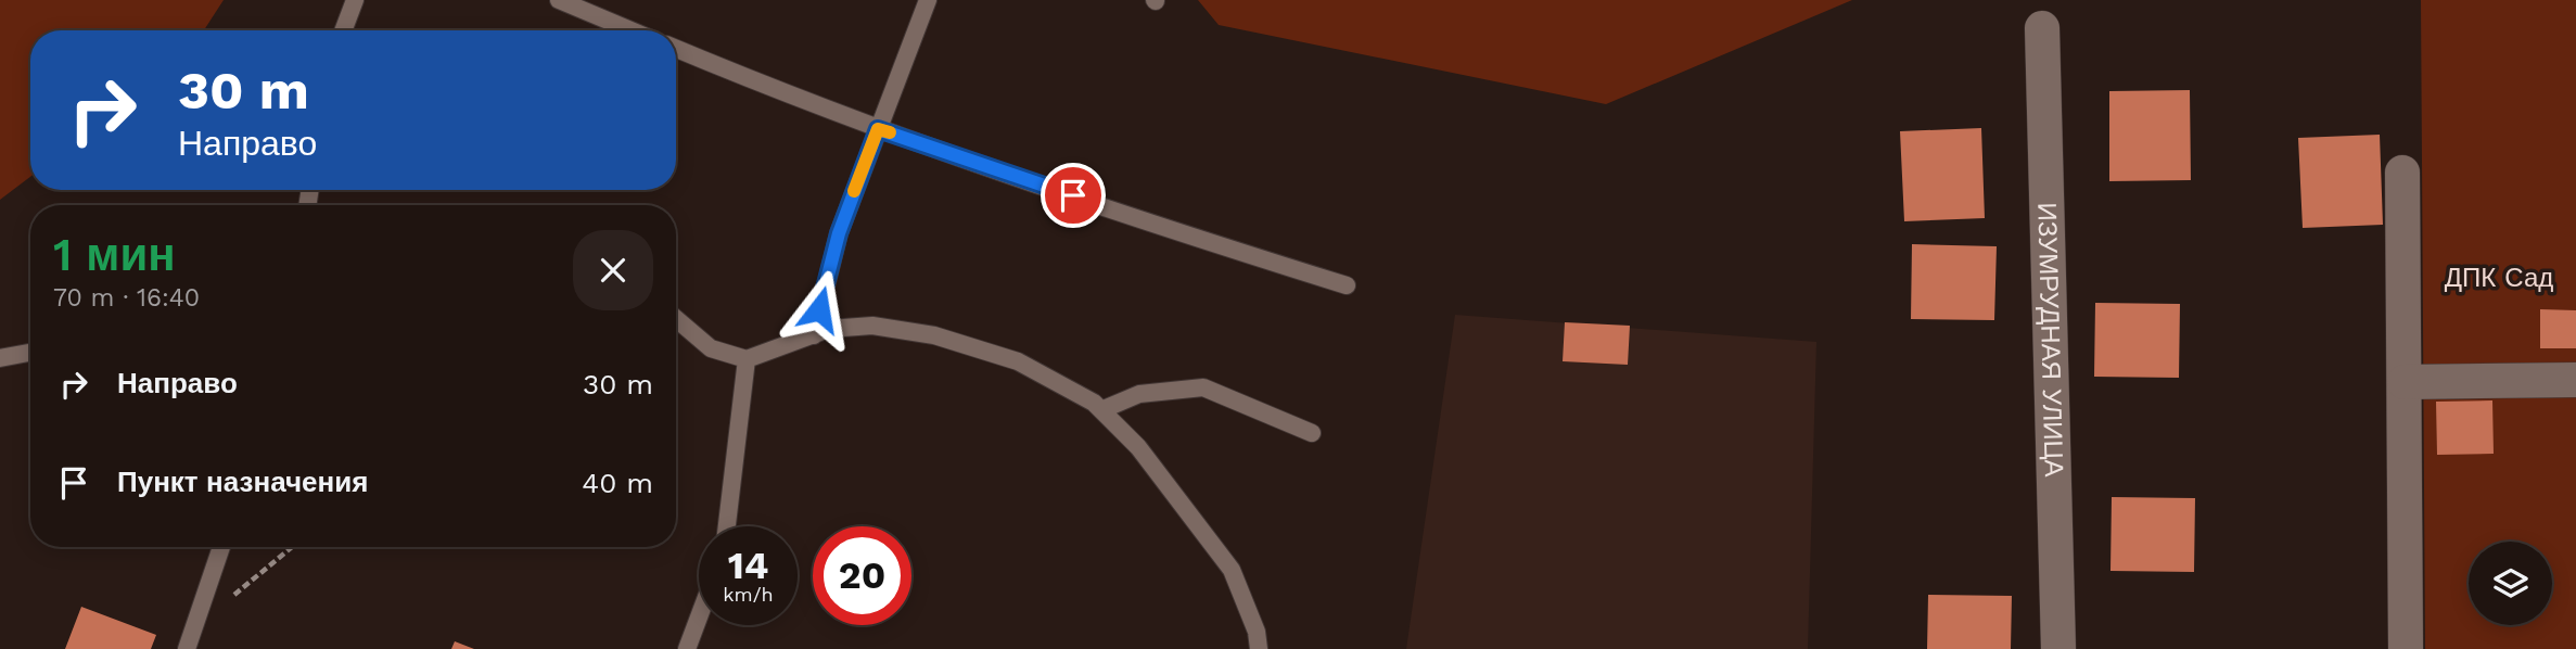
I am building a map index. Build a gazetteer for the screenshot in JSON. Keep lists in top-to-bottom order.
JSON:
{
  "streets": {
    "street": ["ИЗУМРУДНАЯ УЛИЦА"]
  },
  "parks": ["ДПК Сад"],
  "page": {
    "turn": ["30 m", "Направо"],
    "heading": ["1 мин", "70 m · 16:40"],
    "list": [
      {
        "name": "Направо",
        "value": "30 m"
      },
      {
        "name": "Пункт назначения",
        "value": "40 m"
      }
    ],
    "speed": "14 km/h",
    "limit": "20"
  }
}
